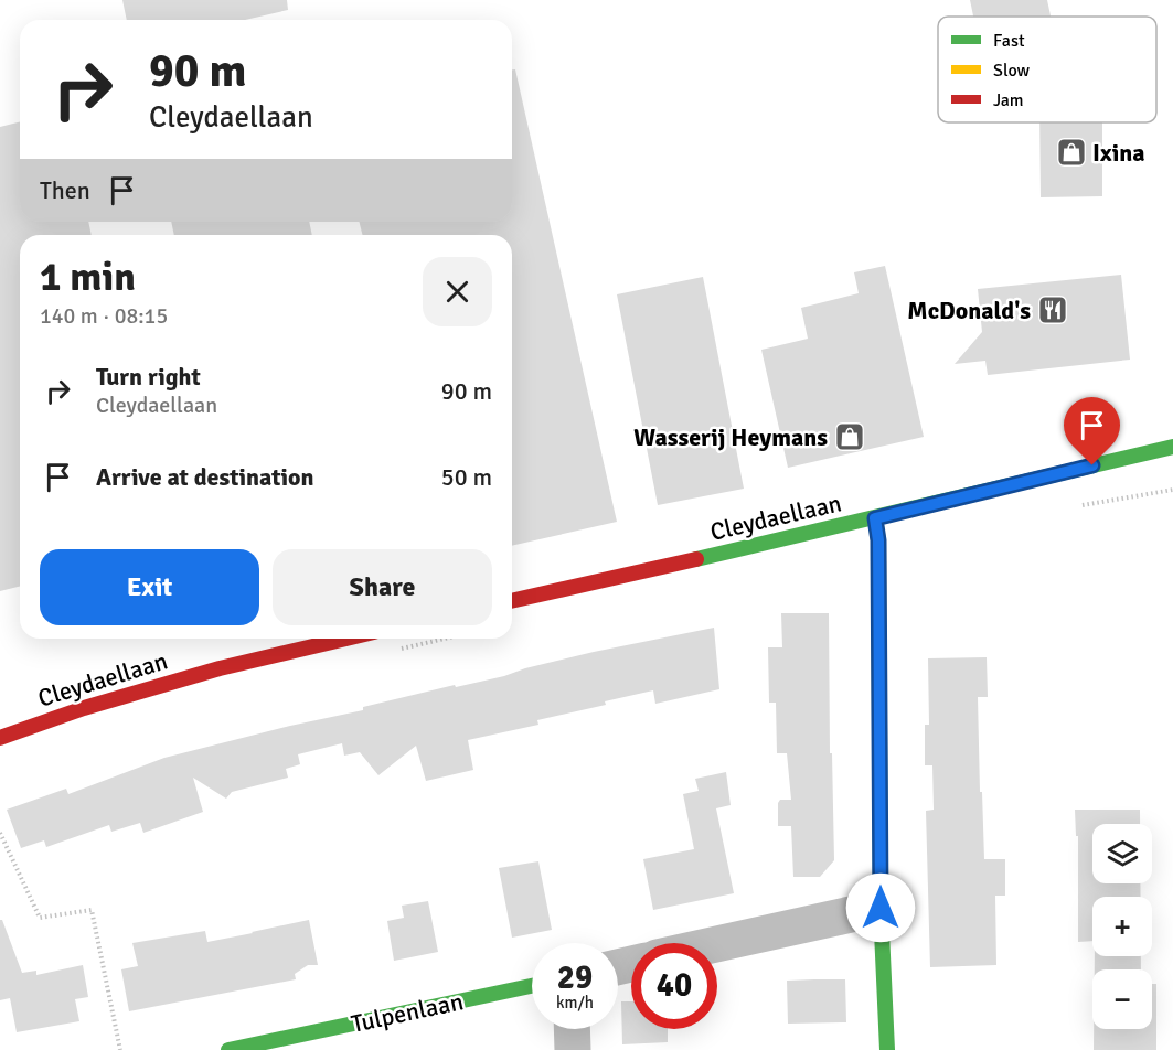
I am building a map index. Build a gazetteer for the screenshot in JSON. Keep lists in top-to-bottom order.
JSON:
{
  "streets": {
    "street": ["Cleydaellaan", "Tulpenlaan"]
  },
  "places": {
    "shop": ["Ixina", "Wasserij Heymans"],
    "restaurant": ["McDonald's"]
  },
  "legend": ["Fast", "Slow", "Jam"],
  "page": {
    "turn": ["90 m", "Cleydaellaan"],
    "then": "Then",
    "heading": ["1 min", "140 m · 08:15"],
    "list": [
      {
        "name": "Turn right",
        "note": "Cleydaellaan",
        "value": "90 m"
      },
      {
        "name": "Arrive at destination",
        "value": "50 m"
      }
    ],
    "buttons": ["Exit", "Share"],
    "map_buttons": ["+", "−"],
    "speed": "29 km/h",
    "limit": "40"
  }
}
